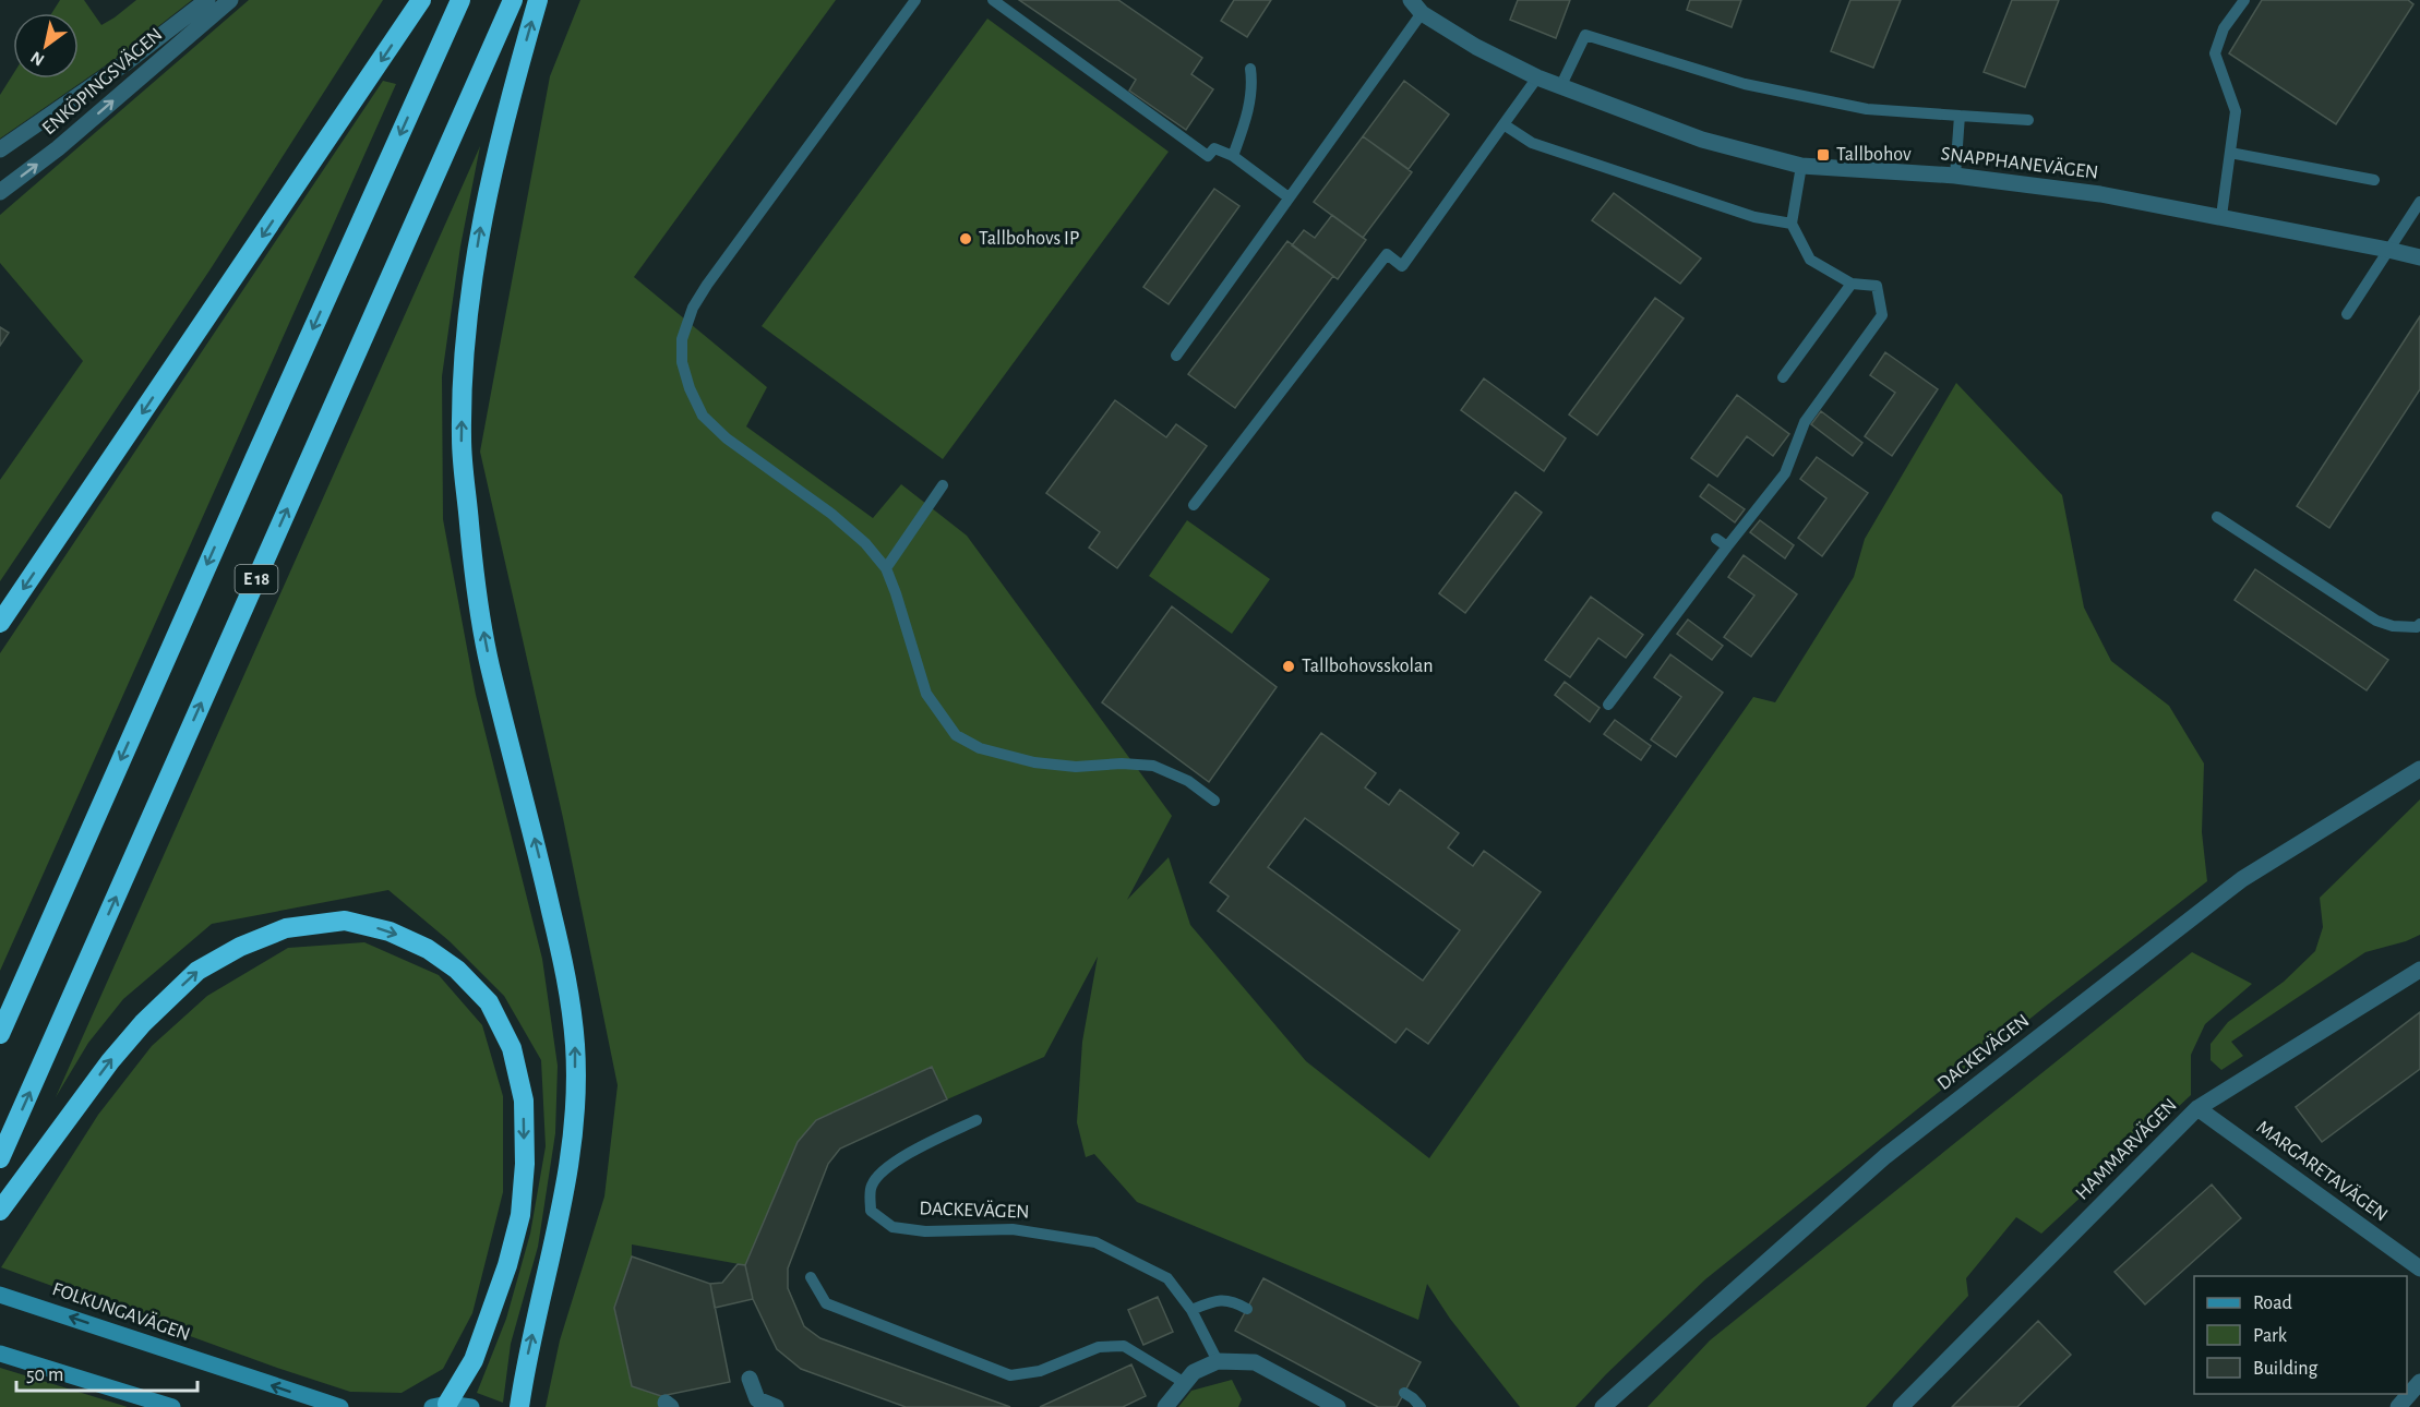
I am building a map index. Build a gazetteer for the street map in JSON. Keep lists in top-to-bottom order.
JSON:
{
  "streets": {
    "highway": ["E 18"],
    "main road": ["FOLKUNGAVÄGEN"],
    "street": [
      "ENKÖPINGSVÄGEN",
      "SNAPPHANEVÄGEN",
      "DACKEVÄGEN",
      "HAMMARVÄGEN",
      "MARGARETAVÄGEN"
    ]
  },
  "crossings": [
    ["HAMMARVÄGEN", "MARGARETAVÄGEN"]
  ],
  "places": {
    "transit": ["Tallbohov"],
    "other": ["Tallbohovs IP", "Tallbohovsskolan"]
  },
  "legend": ["Road", "Park", "Building"],
  "scale_bar": "50 m",
  "north": "bottom left"
}
